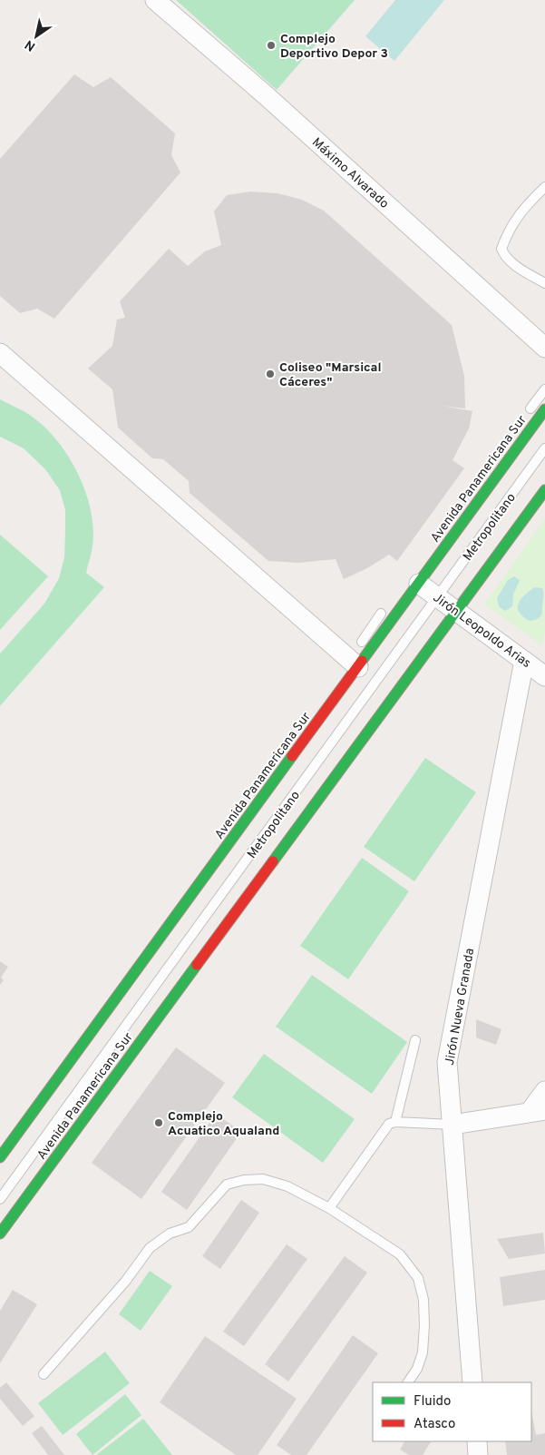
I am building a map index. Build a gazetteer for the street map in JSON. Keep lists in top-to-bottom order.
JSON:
{
  "streets": {
    "main road": ["Avenida Panamericana Sur"],
    "street": ["Máximo Alvarado", "Jirón Leopoldo Arias", "Jirón Nueva Granada"],
    "lane": ["Metropolitano"]
  },
  "crossings": [
    ["Avenida Panamericana Sur", "Jirón Leopoldo Arias"],
    ["Metropolitano", "Jirón Leopoldo Arias"],
    ["Jirón Leopoldo Arias", "Jirón Nueva Granada"]
  ],
  "places": ["Complejo Deportivo Depor 3", "Coliseo \"Marsical Cáceres\"", "Complejo Acuatico Aqualand"],
  "legend": ["Fluido", "Atasco"],
  "north": "bottom left"
}
